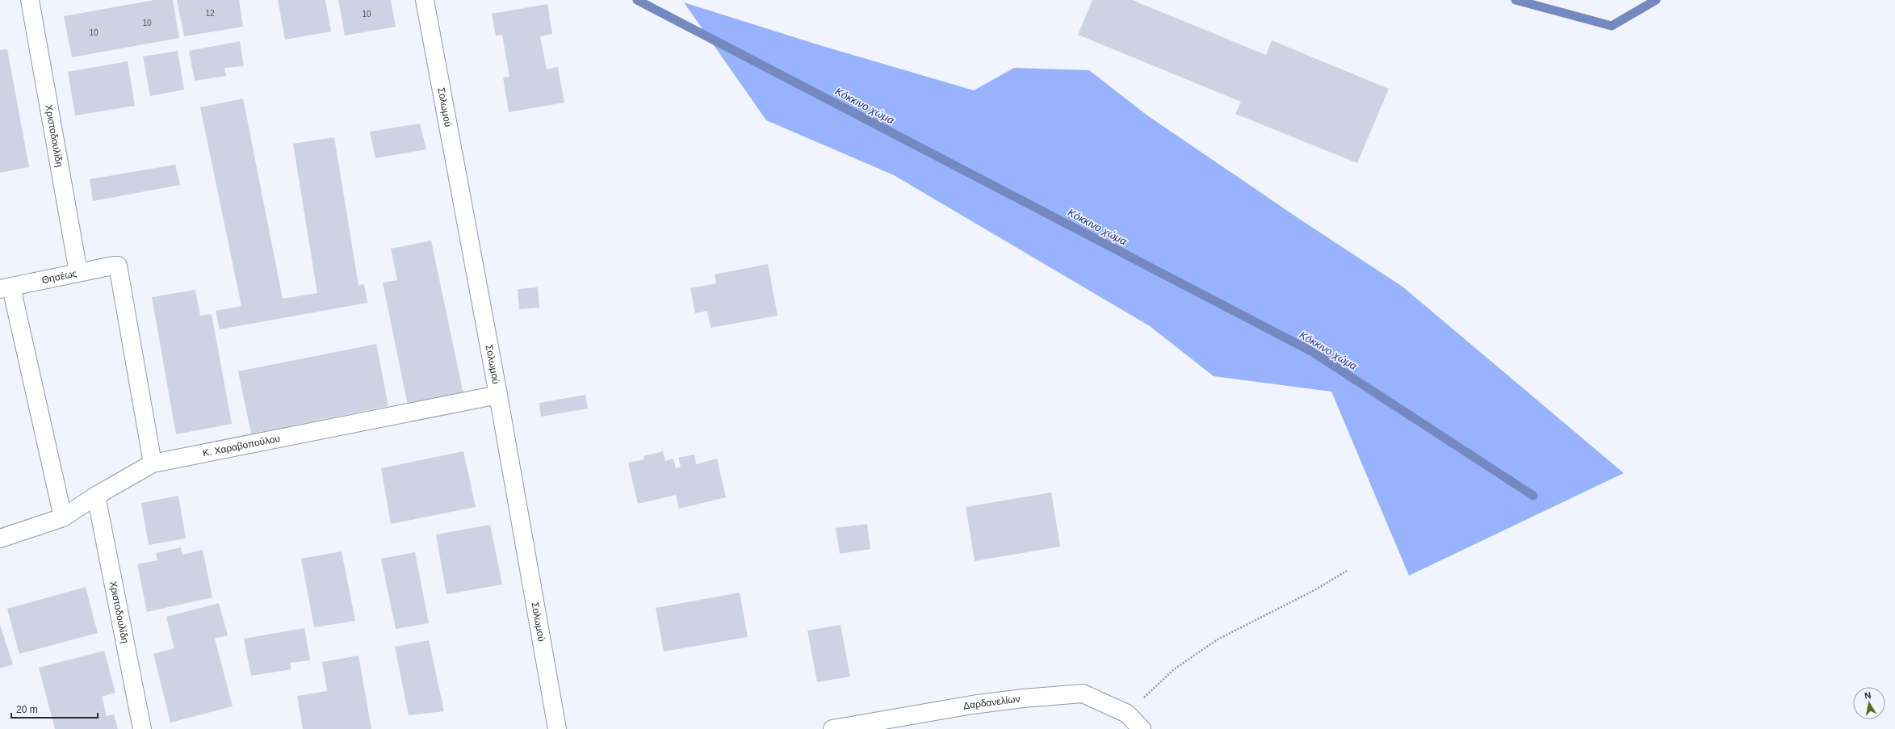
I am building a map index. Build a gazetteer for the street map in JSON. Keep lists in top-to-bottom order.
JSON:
{
  "streets": {
    "street": [
      "Σολωμού",
      "Χριστοδουλίδη",
      "Θησέως",
      "Κ. Χαραβοπούλου",
      "Δαρδανελίων"
    ]
  },
  "crossings": [
    ["Σολωμού", "Κ. Χαραβοπούλου"],
    ["Χριστοδουλίδη", "Θησέως"],
    ["Χριστοδουλίδη", "Κ. Χαραβοπούλου"],
    ["Θησέως", "Κ. Χαραβοπούλου"]
  ],
  "water": ["Κόκκινο χώμα"],
  "house_numbers": [
    "12",
    "10",
    "10",
    "10"
  ],
  "scale_bar": "20 m",
  "north": "top"
}
